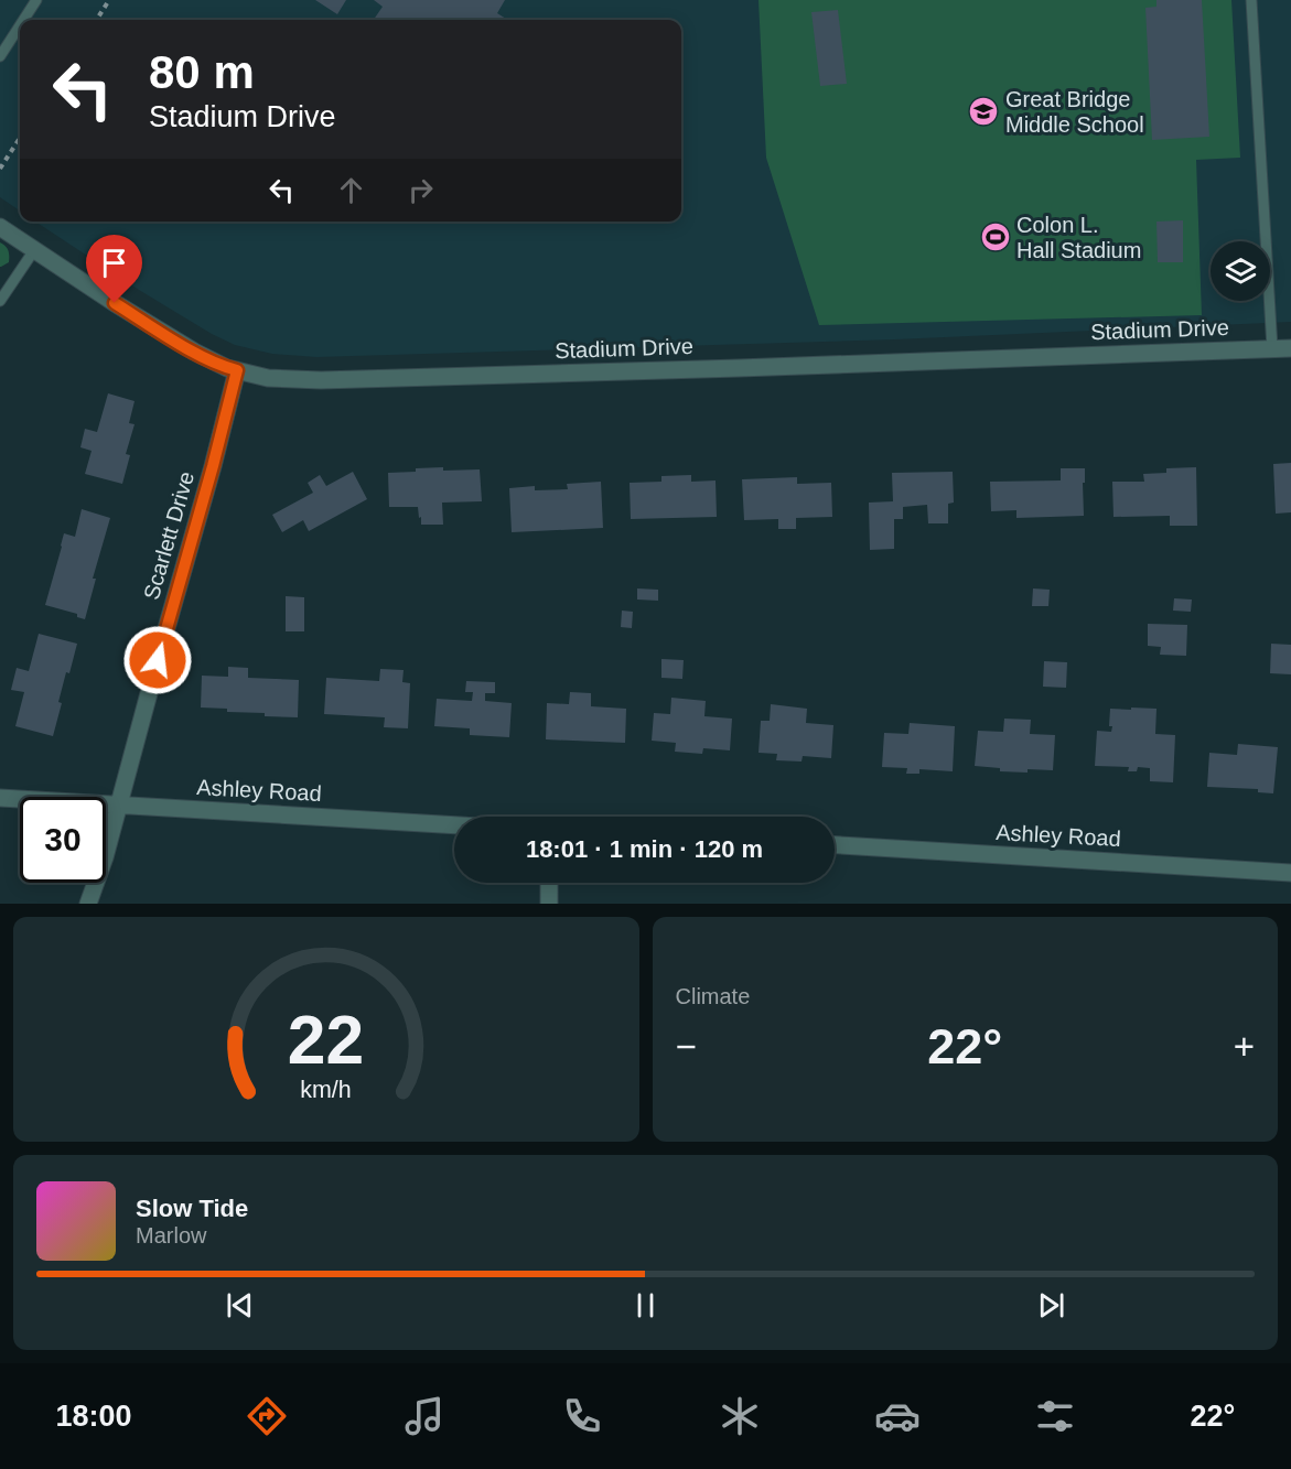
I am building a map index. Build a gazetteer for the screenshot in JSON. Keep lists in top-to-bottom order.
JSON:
{
  "streets": {
    "street": ["Stadium Drive", "Scarlett Drive", "Ashley Road"]
  },
  "crossings": [
    ["Stadium Drive", "Scarlett Drive"],
    ["Scarlett Drive", "Ashley Road"]
  ],
  "places": {
    "school or university": ["Great Bridge Middle School"],
    "sports": ["Colon L. Hall Stadium"]
  },
  "page": {
    "turn": ["80 m", "Stadium Drive"],
    "limit": "30",
    "trip": "18:01 · 1 min · 120 m",
    "tile": "Climate",
    "heat": ["−", "22°", "+"],
    "song": ["Slow Tide", "Marlow"],
    "tabs": ["18:00", "22°"],
    "gauge": ["22", "km/h"]
  }
}
